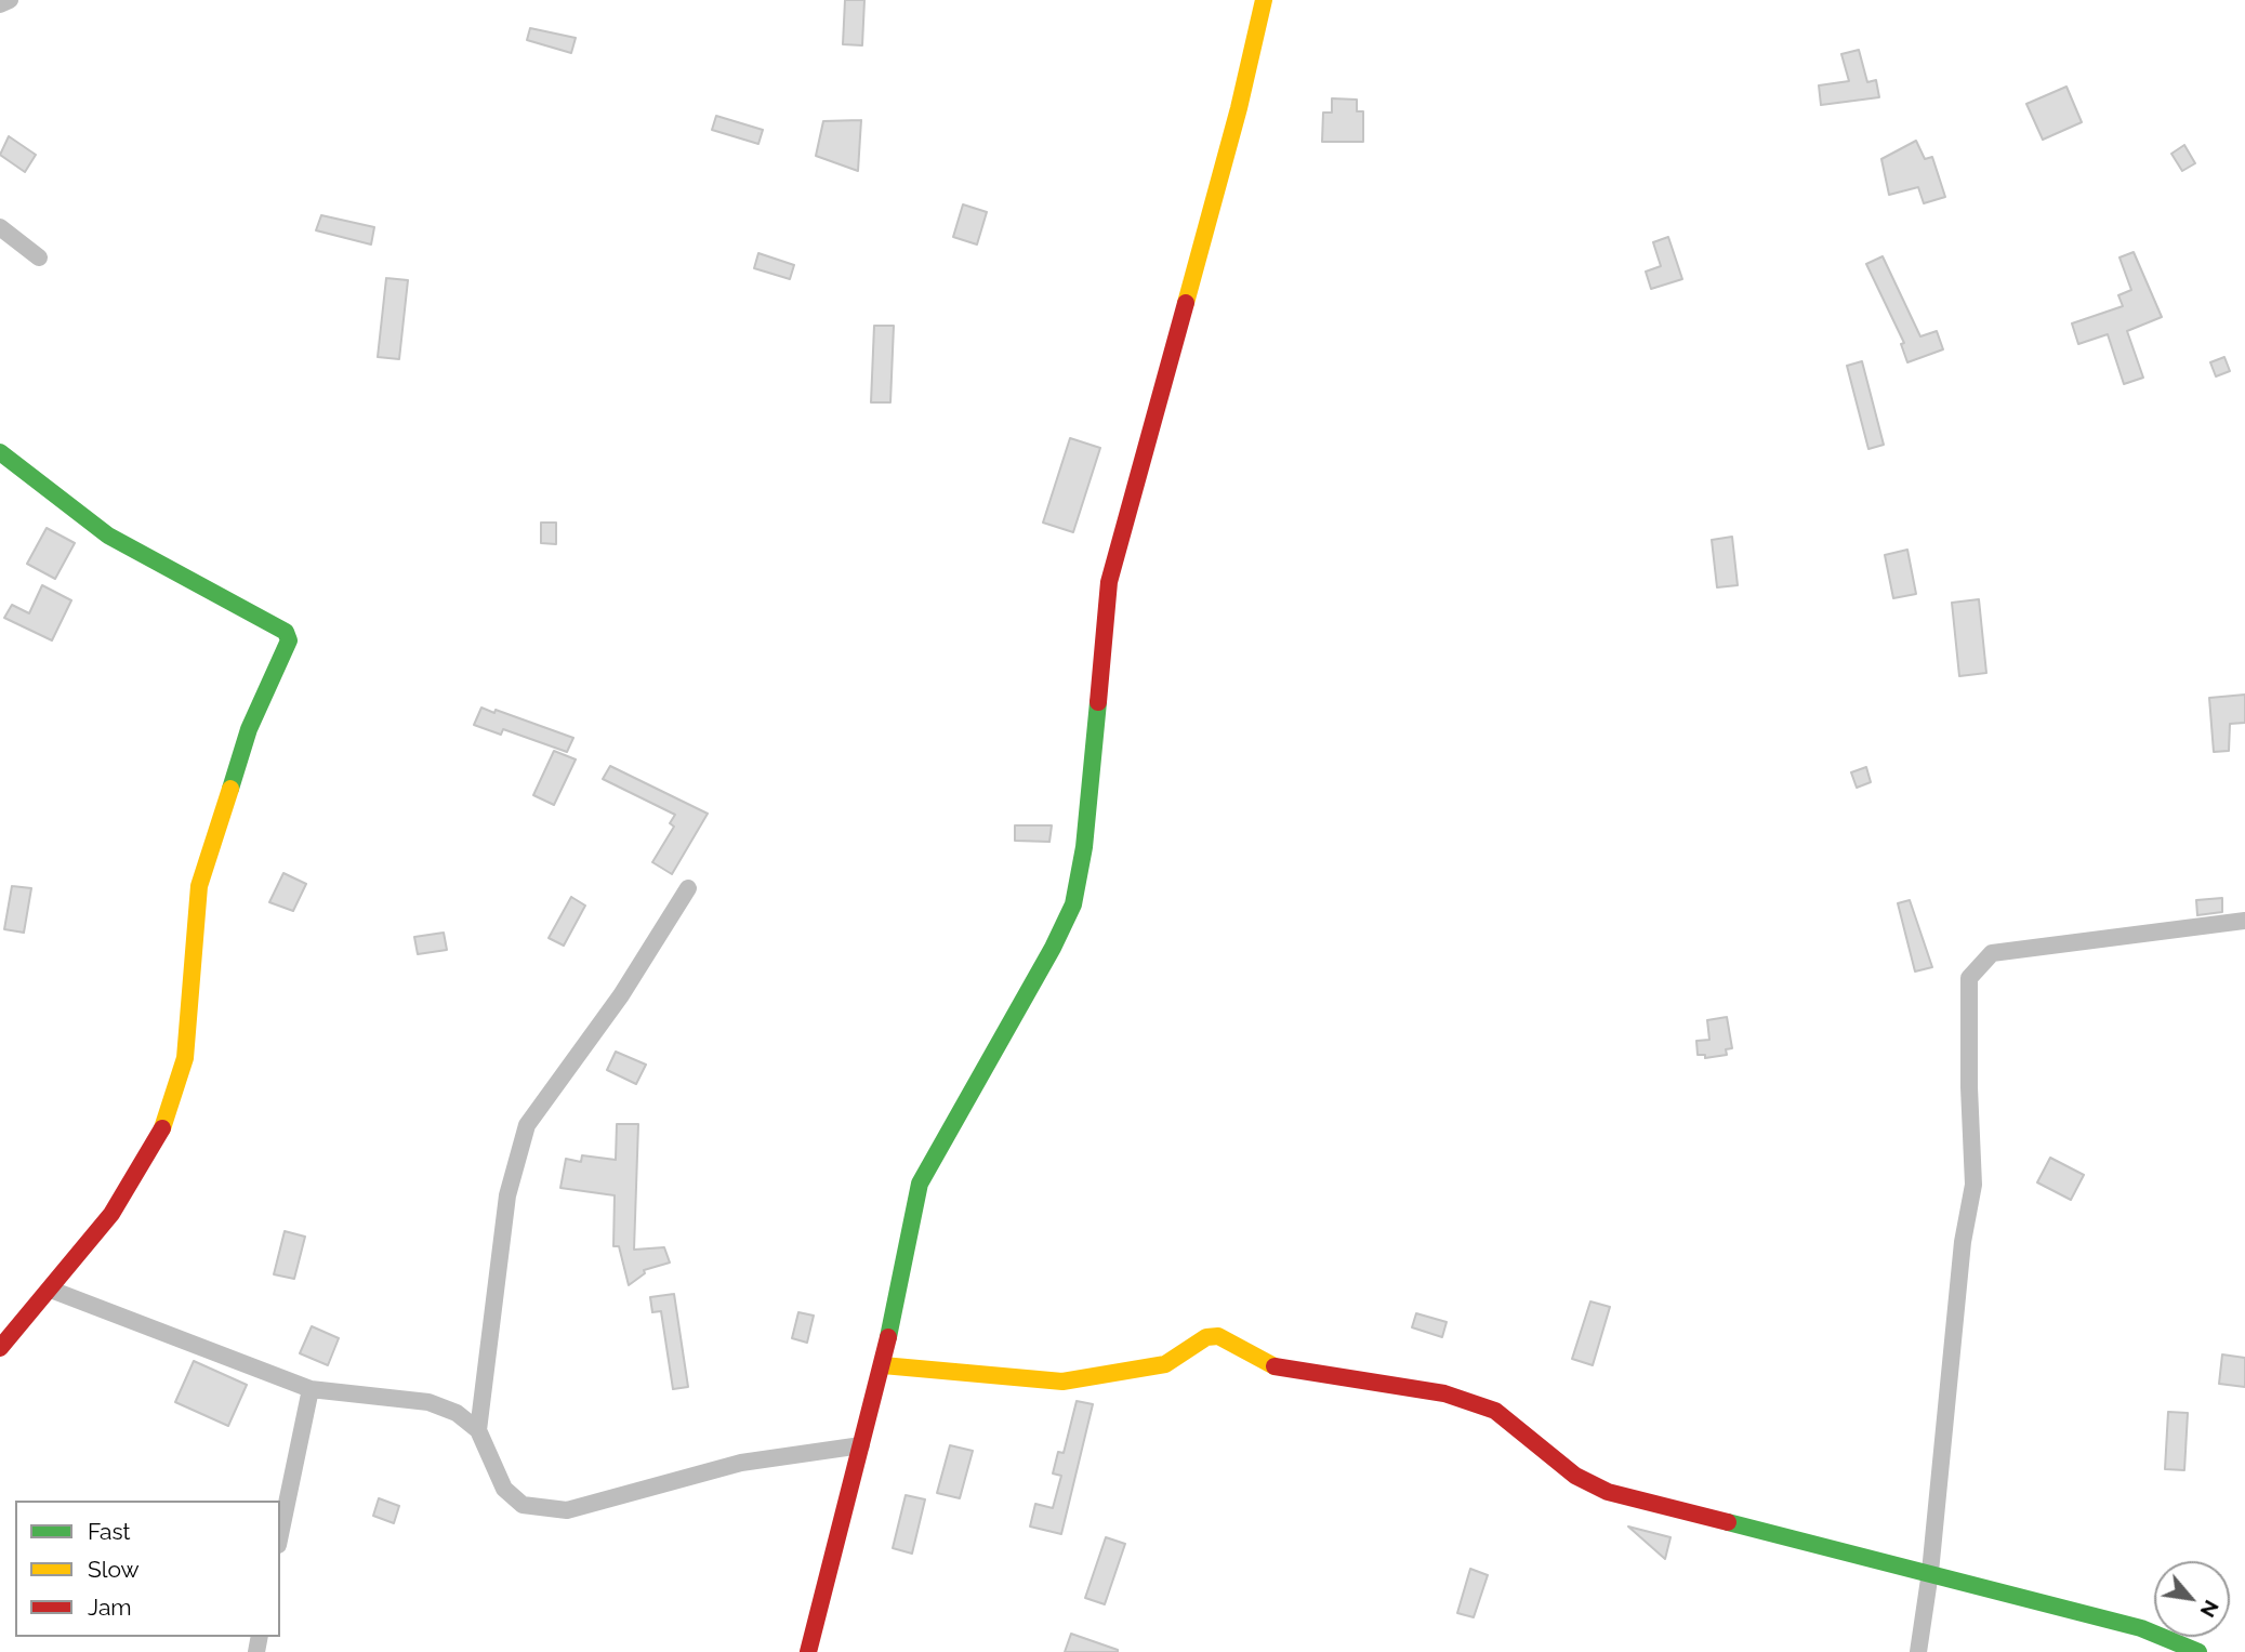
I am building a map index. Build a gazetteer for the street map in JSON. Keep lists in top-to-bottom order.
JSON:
{
  "legend": ["Fast", "Slow", "Jam"],
  "north": "bottom right"
}
